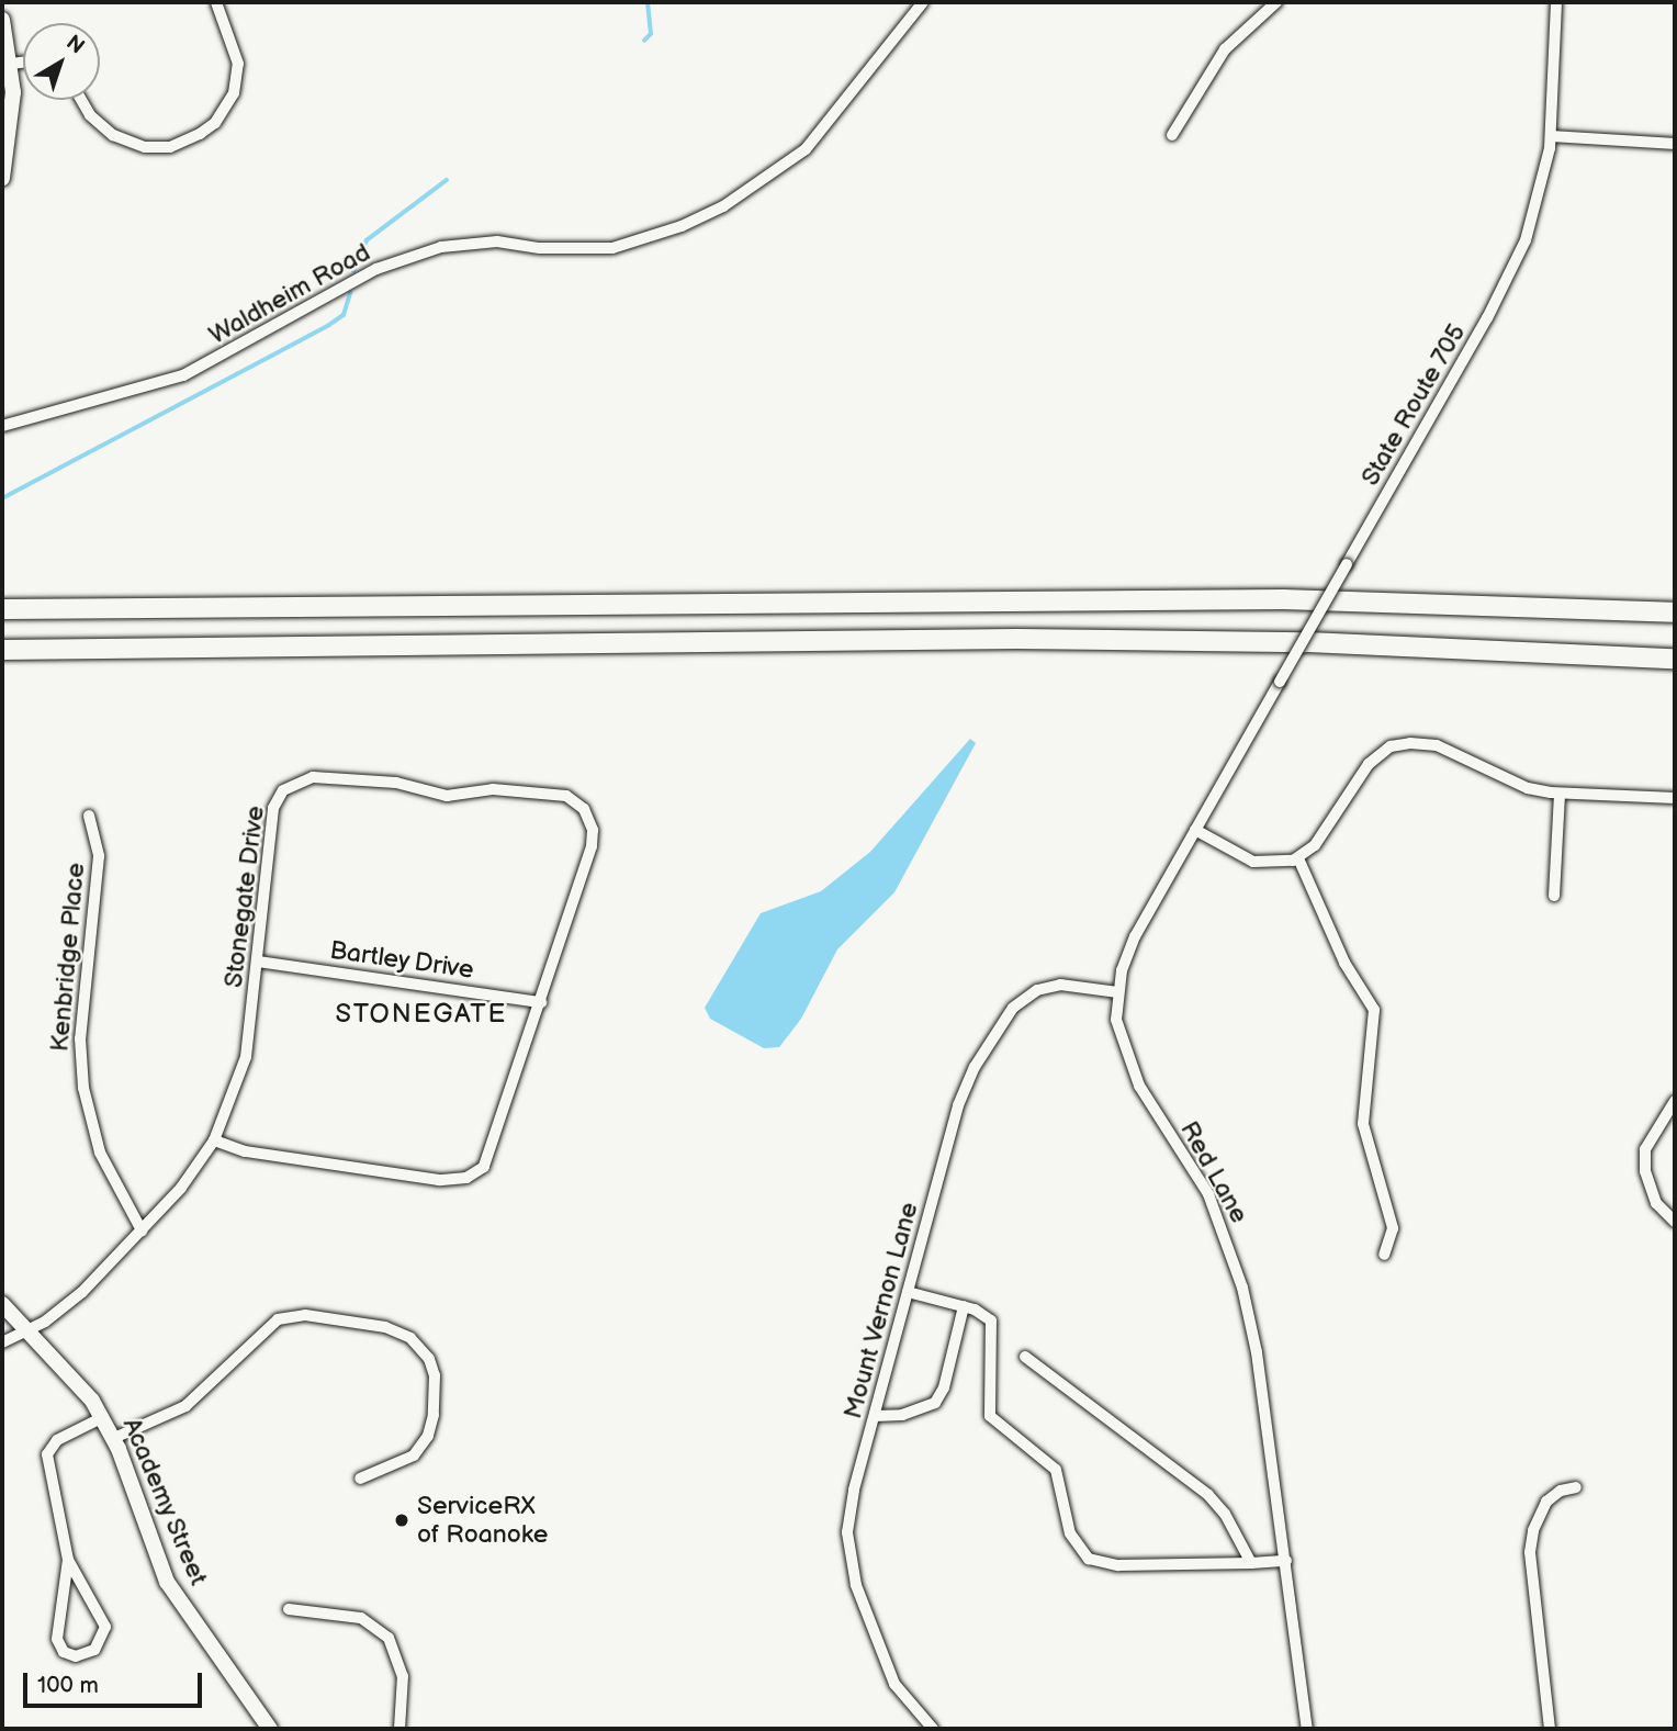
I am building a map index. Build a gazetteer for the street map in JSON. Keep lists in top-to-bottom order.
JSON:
{
  "streets": {
    "street": [
      "Waldheim Road",
      "State Route 705",
      "Stonegate Drive",
      "Kenbridge Place",
      "Bartley Drive",
      "Red Lane",
      "Mount Vernon Lane",
      "Academy Street"
    ]
  },
  "crossings": [
    ["State Route 705", "Red Lane"],
    ["Stonegate Drive", "Kenbridge Place"],
    ["Stonegate Drive", "Bartley Drive"],
    ["Stonegate Drive", "Academy Street"],
    ["Red Lane", "Mount Vernon Lane"]
  ],
  "districts": ["STONEGATE"],
  "places": ["ServiceRX of Roanoke"],
  "scale_bar": "100 m",
  "north": "top right"
}
